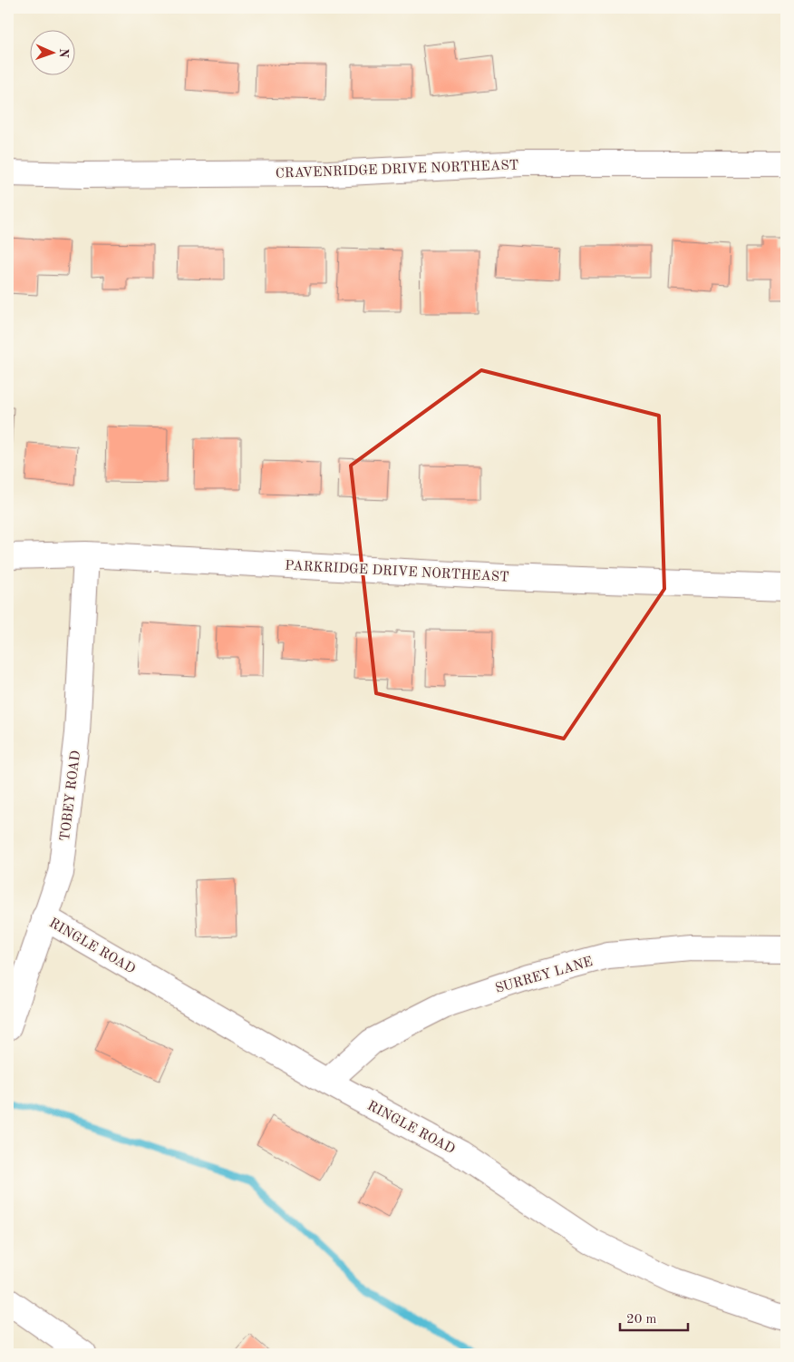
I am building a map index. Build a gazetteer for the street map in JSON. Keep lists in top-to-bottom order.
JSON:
{
  "streets": {
    "street": [
      "CRAVENRIDGE DRIVE NORTHEAST",
      "PARKRIDGE DRIVE NORTHEAST",
      "TOBEY ROAD",
      "RINGLE ROAD",
      "SURREY LANE"
    ]
  },
  "crossings": [
    ["PARKRIDGE DRIVE NORTHEAST", "TOBEY ROAD"],
    ["TOBEY ROAD", "RINGLE ROAD"],
    ["RINGLE ROAD", "SURREY LANE"]
  ],
  "scale_bar": "20 m",
  "north": "right"
}
